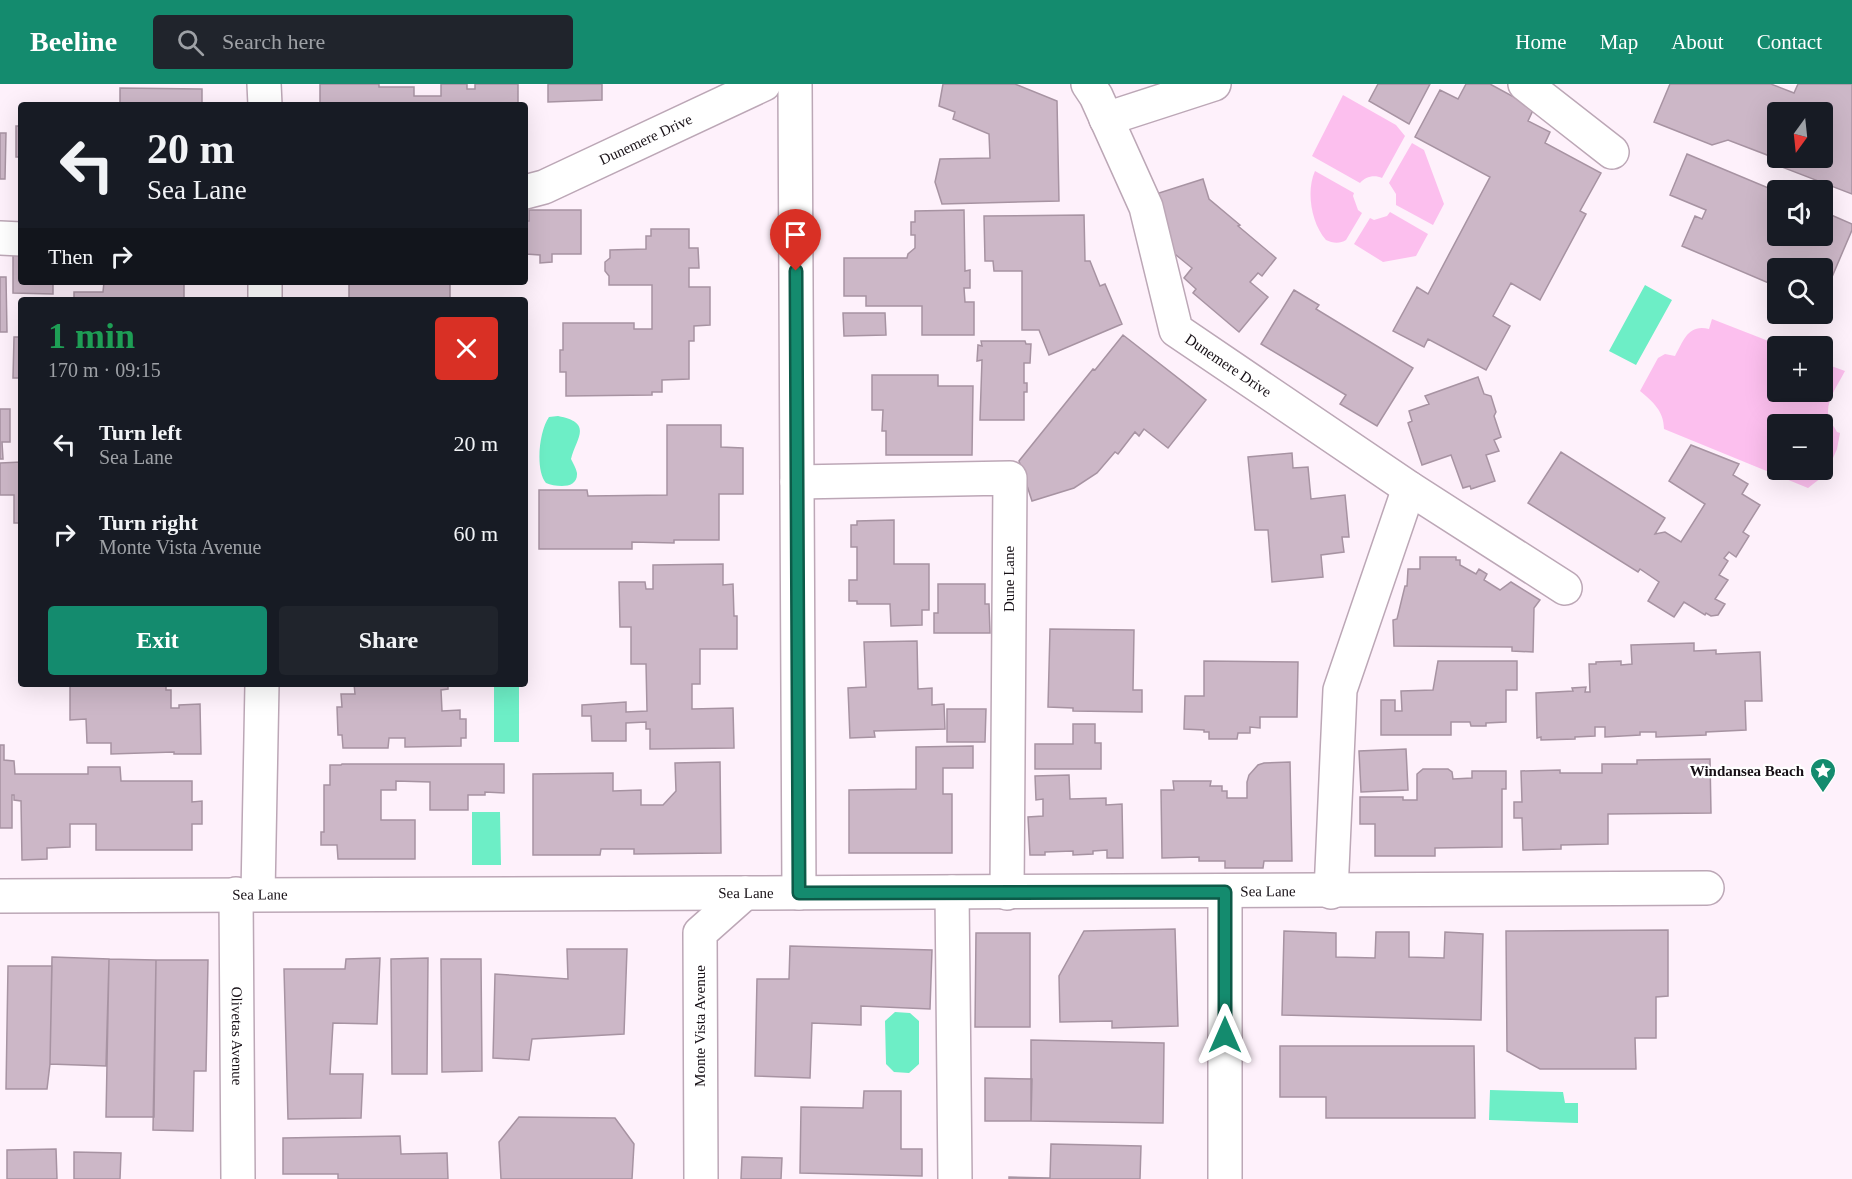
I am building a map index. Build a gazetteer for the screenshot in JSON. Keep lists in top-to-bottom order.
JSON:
{
  "streets": {
    "street": [
      "Dunemere Drive",
      "Dune Lane",
      "Sea Lane",
      "Monte Vista Avenue",
      "Olivetas Avenue"
    ]
  },
  "crossings": [
    ["Dune Lane", "Sea Lane"],
    ["Sea Lane", "Monte Vista Avenue"],
    ["Sea Lane", "Olivetas Avenue"]
  ],
  "places": {
    "place": ["Windansea Beach"]
  },
  "north": "bottom",
  "page": {
    "header": "Beeline",
    "search": "Search here",
    "nav": [
      "Home",
      "Map",
      "About",
      "Contact"
    ],
    "map_buttons": ["+", "−"],
    "turn": ["20 m", "Sea Lane"],
    "then": "Then",
    "heading": ["1 min", "170 m · 09:15"],
    "list": [
      {
        "name": "Turn left",
        "note": "Sea Lane",
        "value": "20 m"
      },
      {
        "name": "Turn right",
        "note": "Monte Vista Avenue",
        "value": "60 m"
      }
    ],
    "buttons": ["Exit", "Share"]
  }
}
